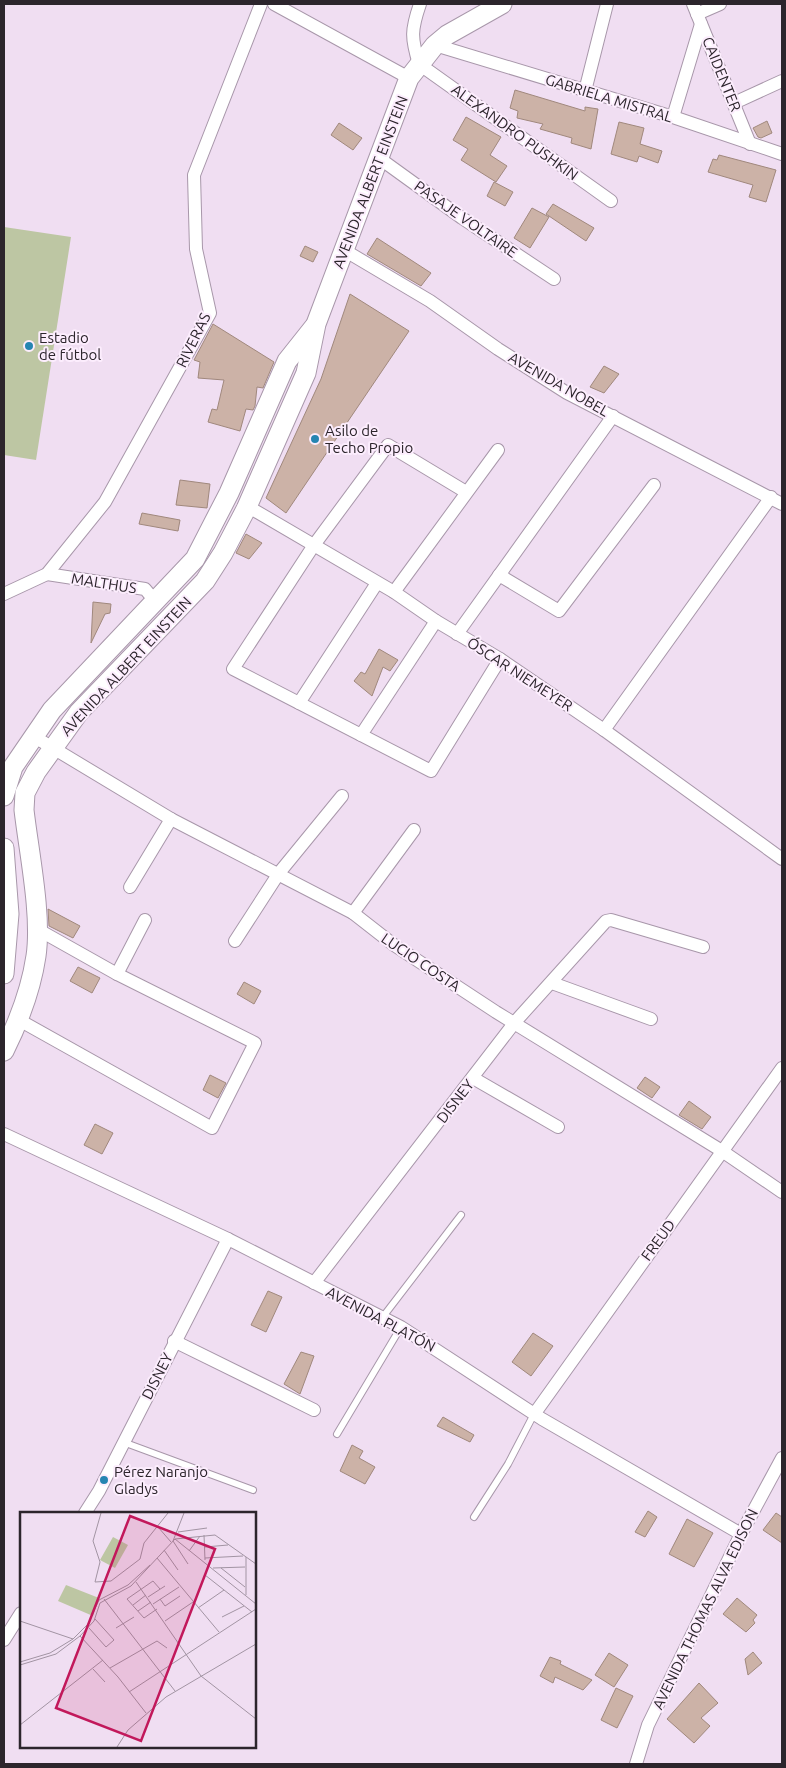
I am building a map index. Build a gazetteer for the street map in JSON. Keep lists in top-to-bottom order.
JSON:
{
  "streets": {
    "street": [
      "CAIDENTER",
      "GABRIELA MISTRAL",
      "ALEXANDRO PUSHKIN",
      "AVENIDA ALBERT EINSTEIN",
      "PASAJE VOLTAIRE",
      "RIVERAS",
      "AVENIDA NOBEL",
      "MALTHUS",
      "ÓSCAR NIEMEYER",
      "LUCIO COSTA",
      "DISNEY",
      "FREUD",
      "AVENIDA PLATÓN",
      "AVENIDA THOMAS ALVA EDISON"
    ]
  },
  "crossings": [
    ["CAIDENTER", "GABRIELA MISTRAL"],
    ["GABRIELA MISTRAL", "AVENIDA ALBERT EINSTEIN"],
    ["ALEXANDRO PUSHKIN", "AVENIDA ALBERT EINSTEIN"],
    ["AVENIDA ALBERT EINSTEIN", "PASAJE VOLTAIRE"],
    ["AVENIDA ALBERT EINSTEIN", "AVENIDA NOBEL"],
    ["AVENIDA ALBERT EINSTEIN", "MALTHUS"],
    ["AVENIDA ALBERT EINSTEIN", "ÓSCAR NIEMEYER"],
    ["AVENIDA ALBERT EINSTEIN", "LUCIO COSTA"],
    ["RIVERAS", "MALTHUS"],
    ["LUCIO COSTA", "DISNEY"],
    ["LUCIO COSTA", "FREUD"],
    ["DISNEY", "AVENIDA PLATÓN"],
    ["FREUD", "AVENIDA PLATÓN"],
    ["AVENIDA PLATÓN", "AVENIDA THOMAS ALVA EDISON"]
  ],
  "places": ["Estadio de fútbol", "Asilo de Techo Propio", "Pérez Naranjo Gladys"]
}
